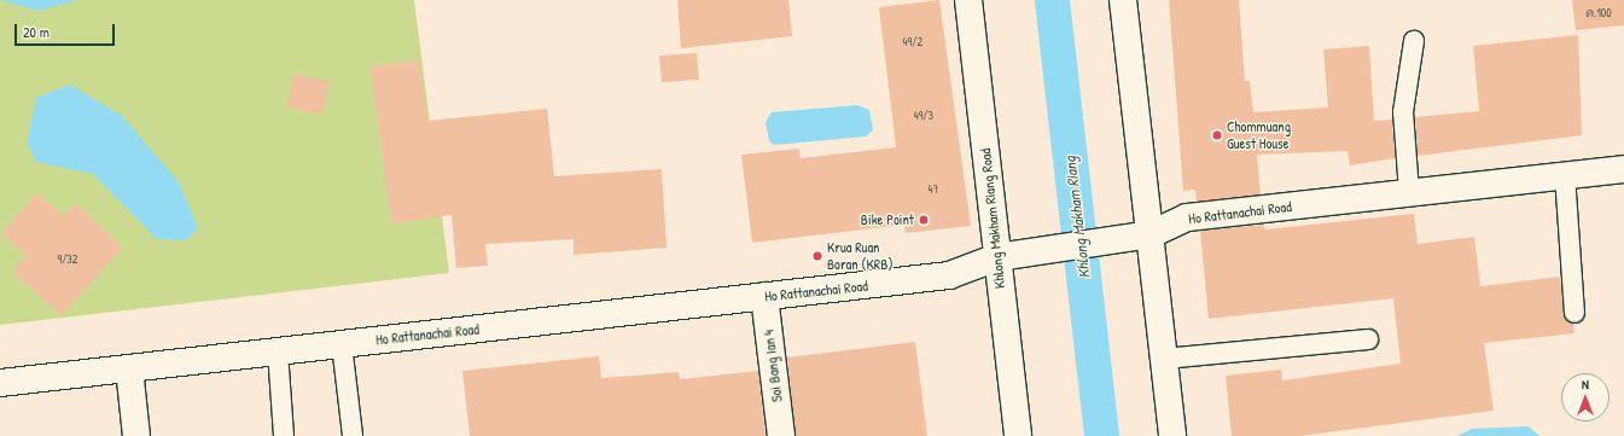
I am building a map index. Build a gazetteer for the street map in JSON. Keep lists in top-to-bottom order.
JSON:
{
  "streets": {
    "street": ["Ho Rattanachai Road", "Khlong Makham Riang Road", "Soi Bang Ian 4"]
  },
  "crossings": [
    ["Ho Rattanachai Road", "Khlong Makham Riang Road"],
    ["Ho Rattanachai Road", "Soi Bang Ian 4"]
  ],
  "water": ["Khlong Makham Riang"],
  "places": ["Chommuang Guest House", "Bike Point", "Krua Ruan Boran (KRB)"],
  "house_numbers": [
    "ค.100",
    "49/2",
    "49/3",
    "47",
    "9/32"
  ],
  "scale_bar": "20 m",
  "north": "top"
}
